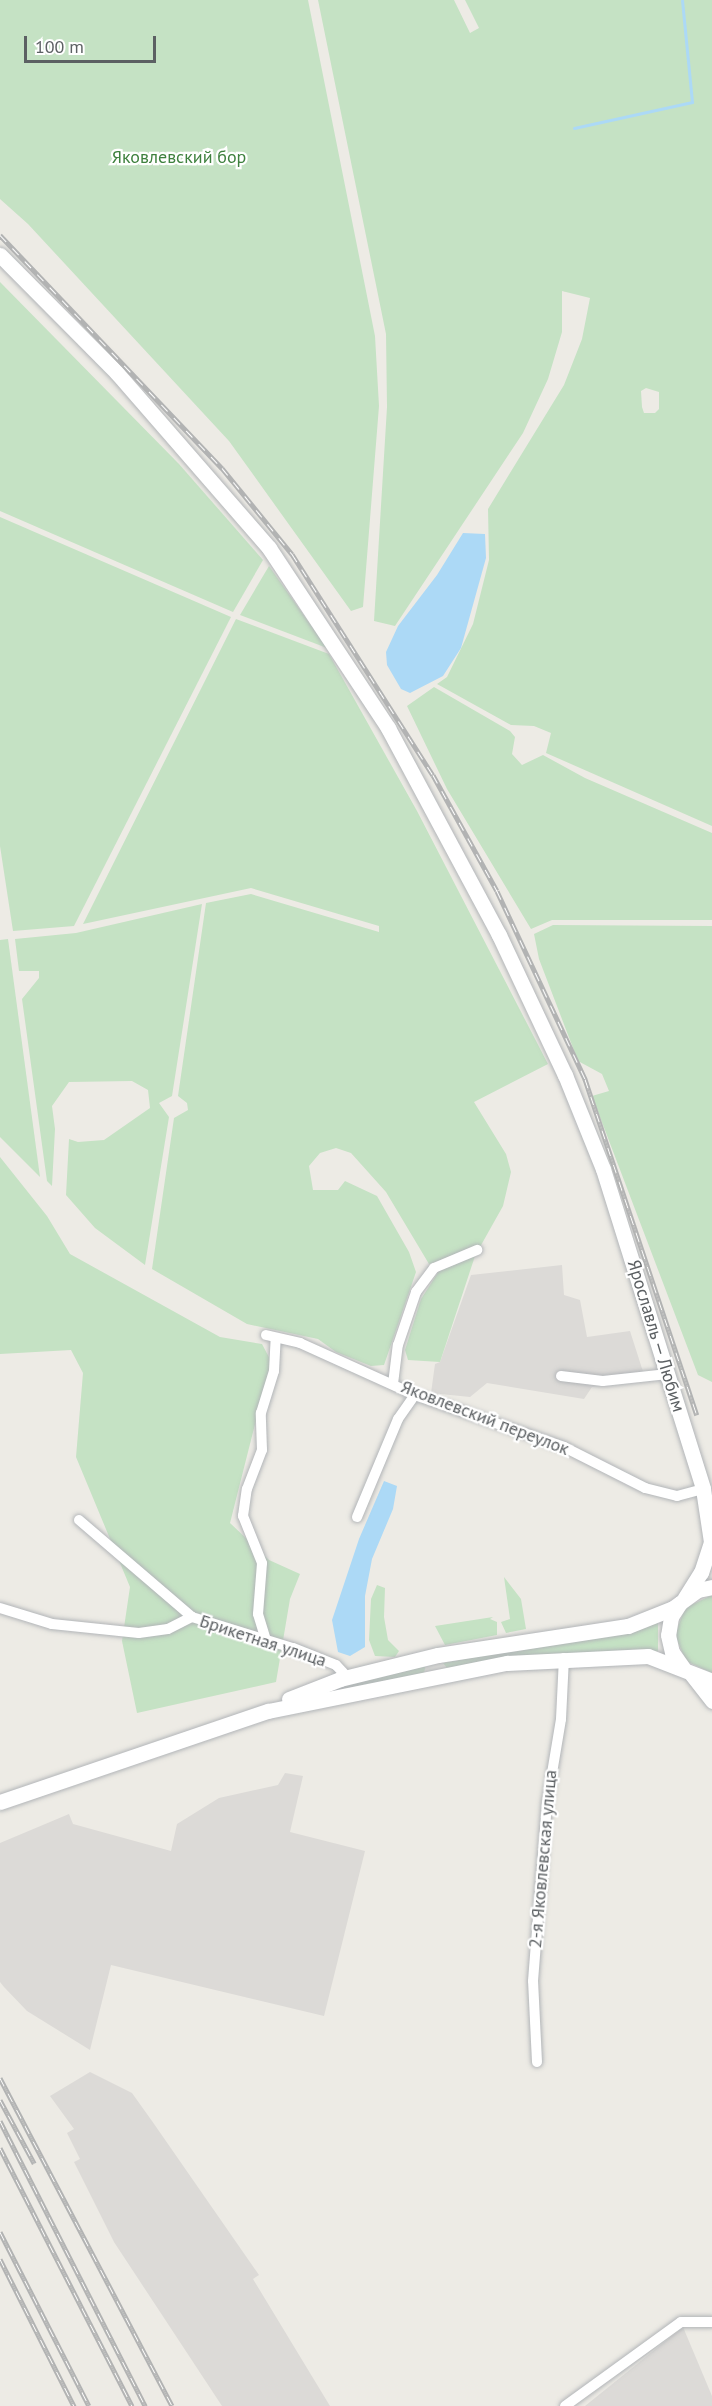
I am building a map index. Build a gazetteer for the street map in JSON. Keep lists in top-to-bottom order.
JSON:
{
  "streets": {
    "main road": ["Ярославль — Любим"],
    "street": ["Яковлевский переулок", "Брикетная улица", "2-я Яковлевская улица"]
  },
  "crossings": [
    ["Ярославль — Любим", "Яковлевский переулок"],
    ["Яковлевский переулок", "Брикетная улица"]
  ],
  "parks": ["Яковлевский бор"],
  "scale_bar": "100 m"
}
